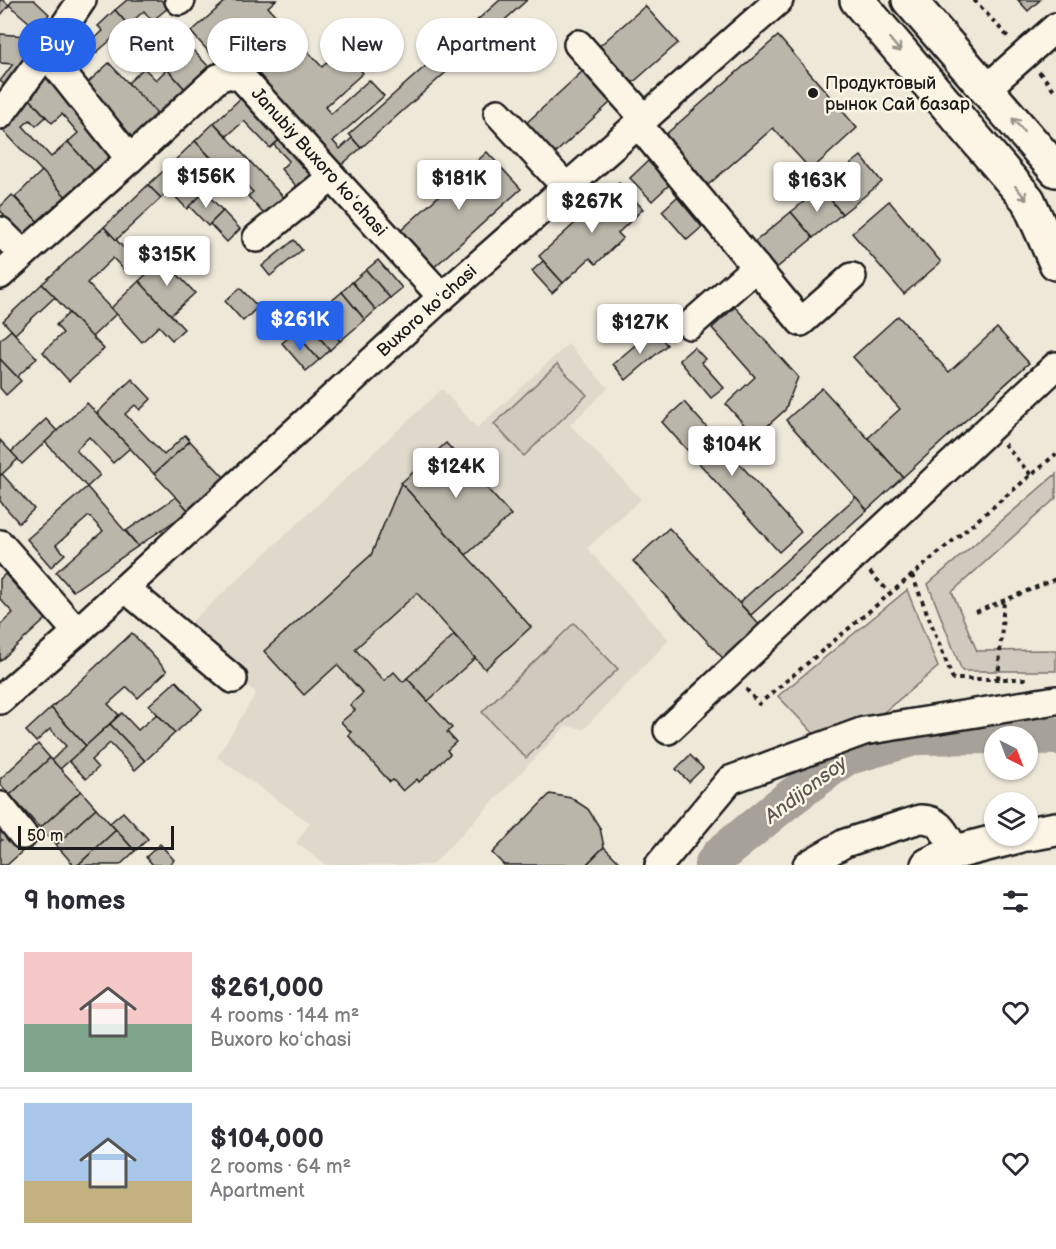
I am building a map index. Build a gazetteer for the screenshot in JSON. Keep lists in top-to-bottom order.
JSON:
{
  "streets": {
    "street": ["Janubiy Buxoro koʻchasi", "Buxoro koʻchasi"]
  },
  "crossings": [
    ["Janubiy Buxoro koʻchasi", "Buxoro koʻchasi"]
  ],
  "water": ["Andijonsoy"],
  "places": ["Продуктовый рынок Сай базар"],
  "scale_bar": "50 m",
  "north": "bottom right",
  "page": {
    "chip": [
      "Buy",
      "Rent",
      "Filters",
      "New",
      "Apartment"
    ],
    "price": [
      "$156K",
      "$181K",
      "$163K",
      "$267K",
      "$315K",
      "$261K",
      "$127K",
      "$104K",
      "$124K"
    ],
    "scale": "50 m",
    "heading": "9 homes",
    "list": [
      {
        "name": "$261,000",
        "note": "4 rooms · 144 m² · Buxoro koʻchasi"
      },
      {
        "name": "$104,000",
        "note": "2 rooms · 64 m² · Apartment"
      }
    ]
  }
}
